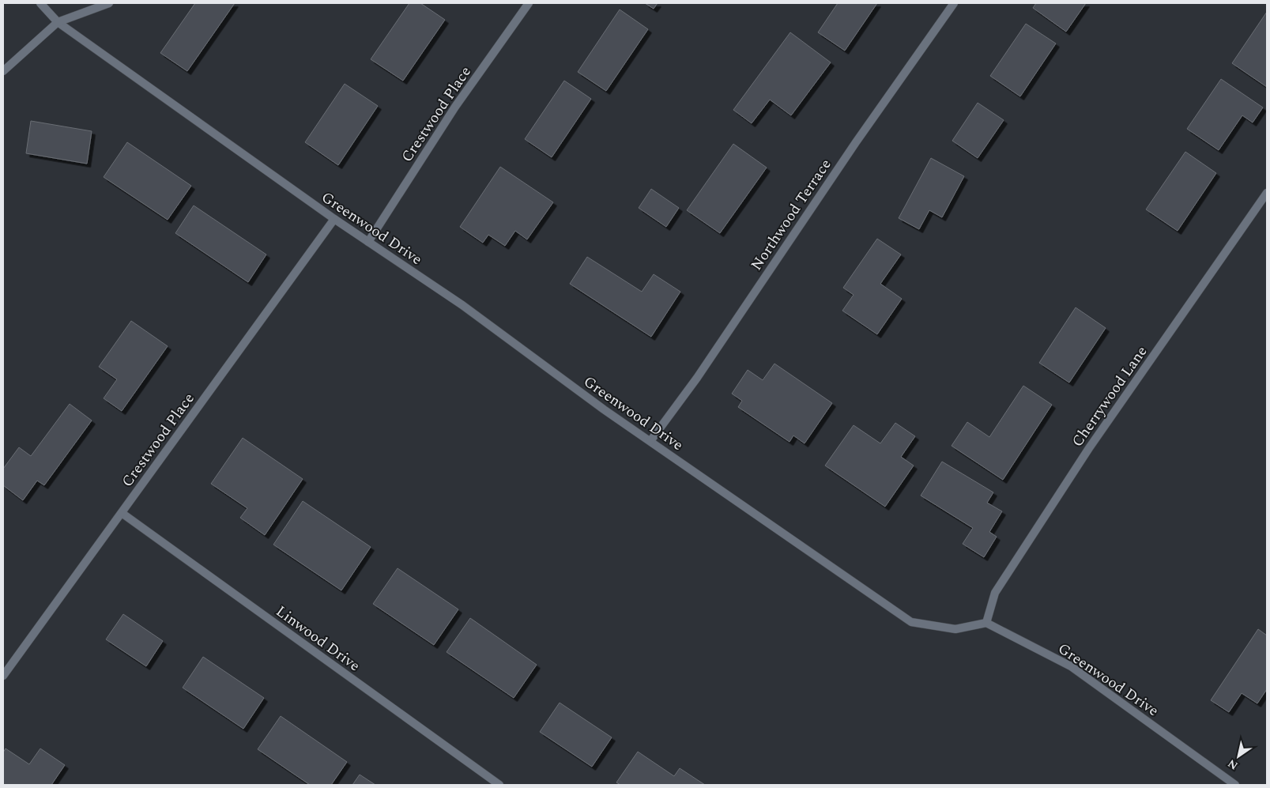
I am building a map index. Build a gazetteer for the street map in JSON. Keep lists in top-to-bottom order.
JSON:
{
  "streets": {
    "street": [
      "Crestwood Place",
      "Northwood Terrace",
      "Greenwood Drive",
      "Cherrywood Lane",
      "Linwood Drive"
    ]
  },
  "crossings": [
    ["Crestwood Place", "Greenwood Drive"],
    ["Crestwood Place", "Linwood Drive"],
    ["Northwood Terrace", "Greenwood Drive"],
    ["Greenwood Drive", "Cherrywood Lane"]
  ],
  "north": "bottom left"
}
